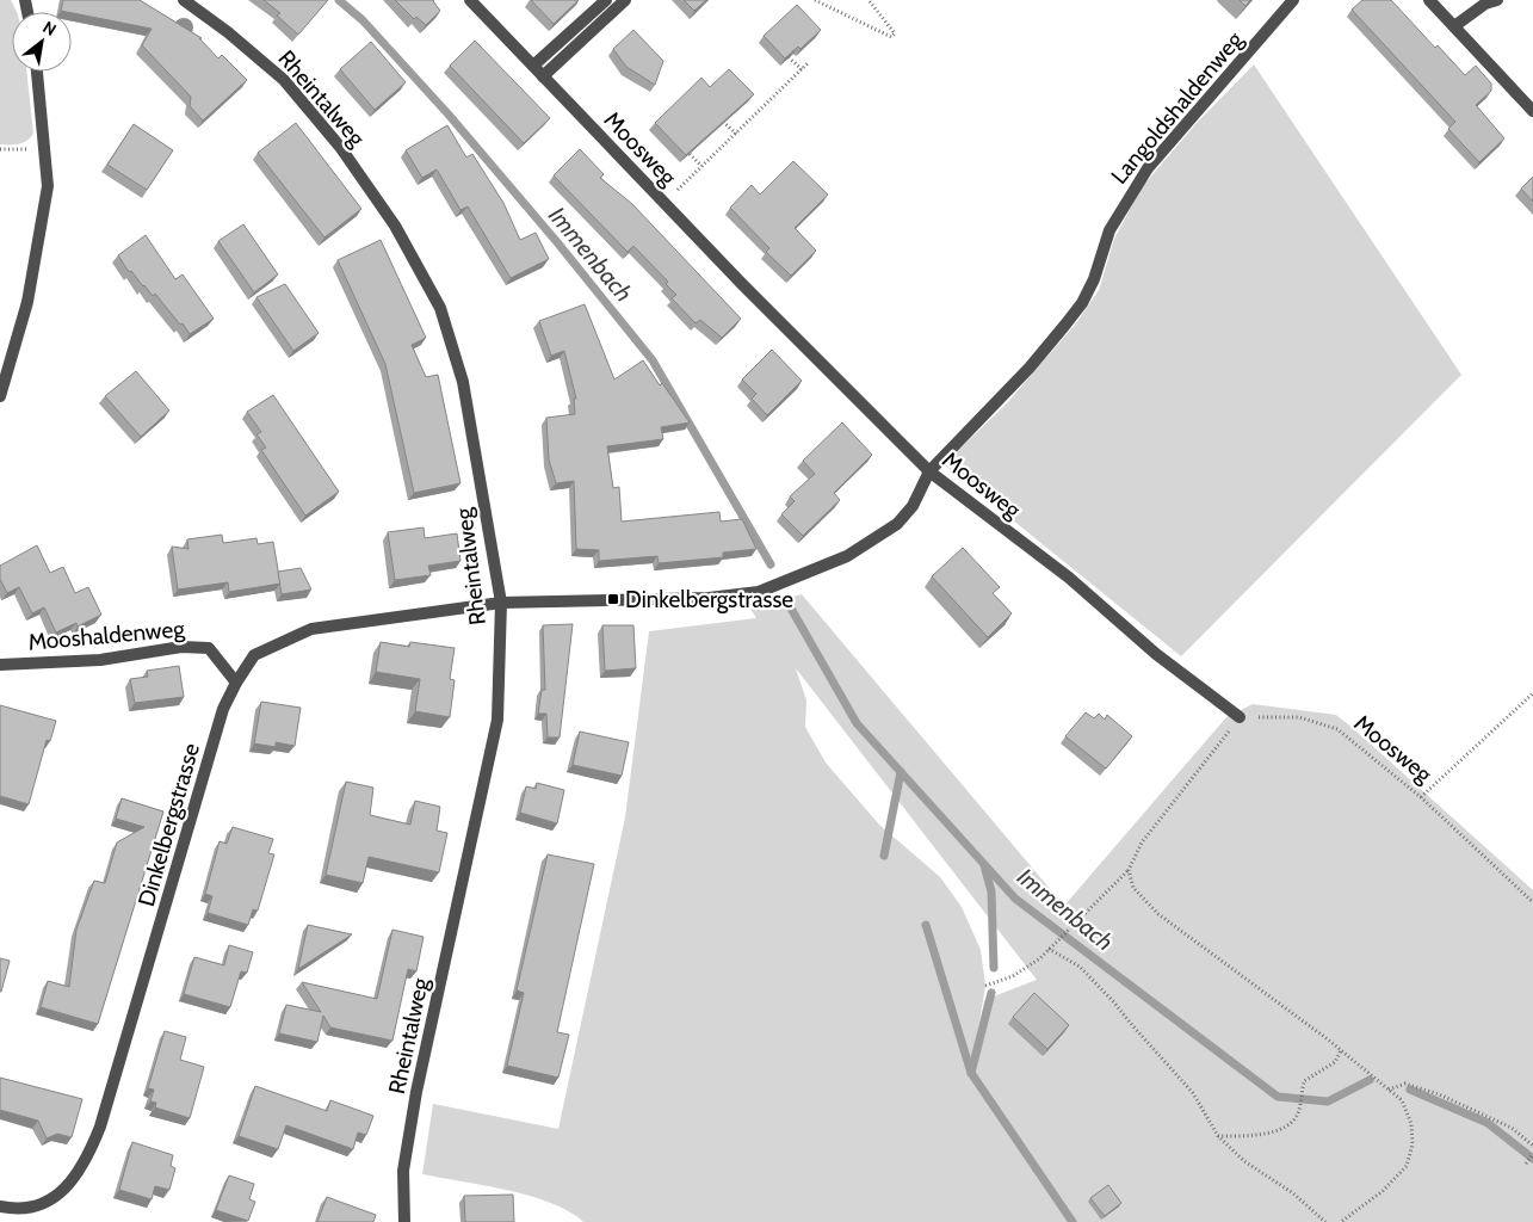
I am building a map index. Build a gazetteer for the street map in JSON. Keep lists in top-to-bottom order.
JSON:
{
  "streets": {
    "street": [
      "Rheintalweg",
      "Langoldshaldenweg",
      "Moosweg",
      "Mooshaldenweg",
      "Dinkelbergstrasse"
    ]
  },
  "crossings": [
    ["Rheintalweg", "Dinkelbergstrasse"],
    ["Langoldshaldenweg", "Moosweg"],
    ["Langoldshaldenweg", "Dinkelbergstrasse"],
    ["Moosweg", "Dinkelbergstrasse"],
    ["Mooshaldenweg", "Dinkelbergstrasse"]
  ],
  "water": ["Immenbach"],
  "places": {
    "transit": ["Dinkelbergstrasse"]
  },
  "north": "top right"
}
